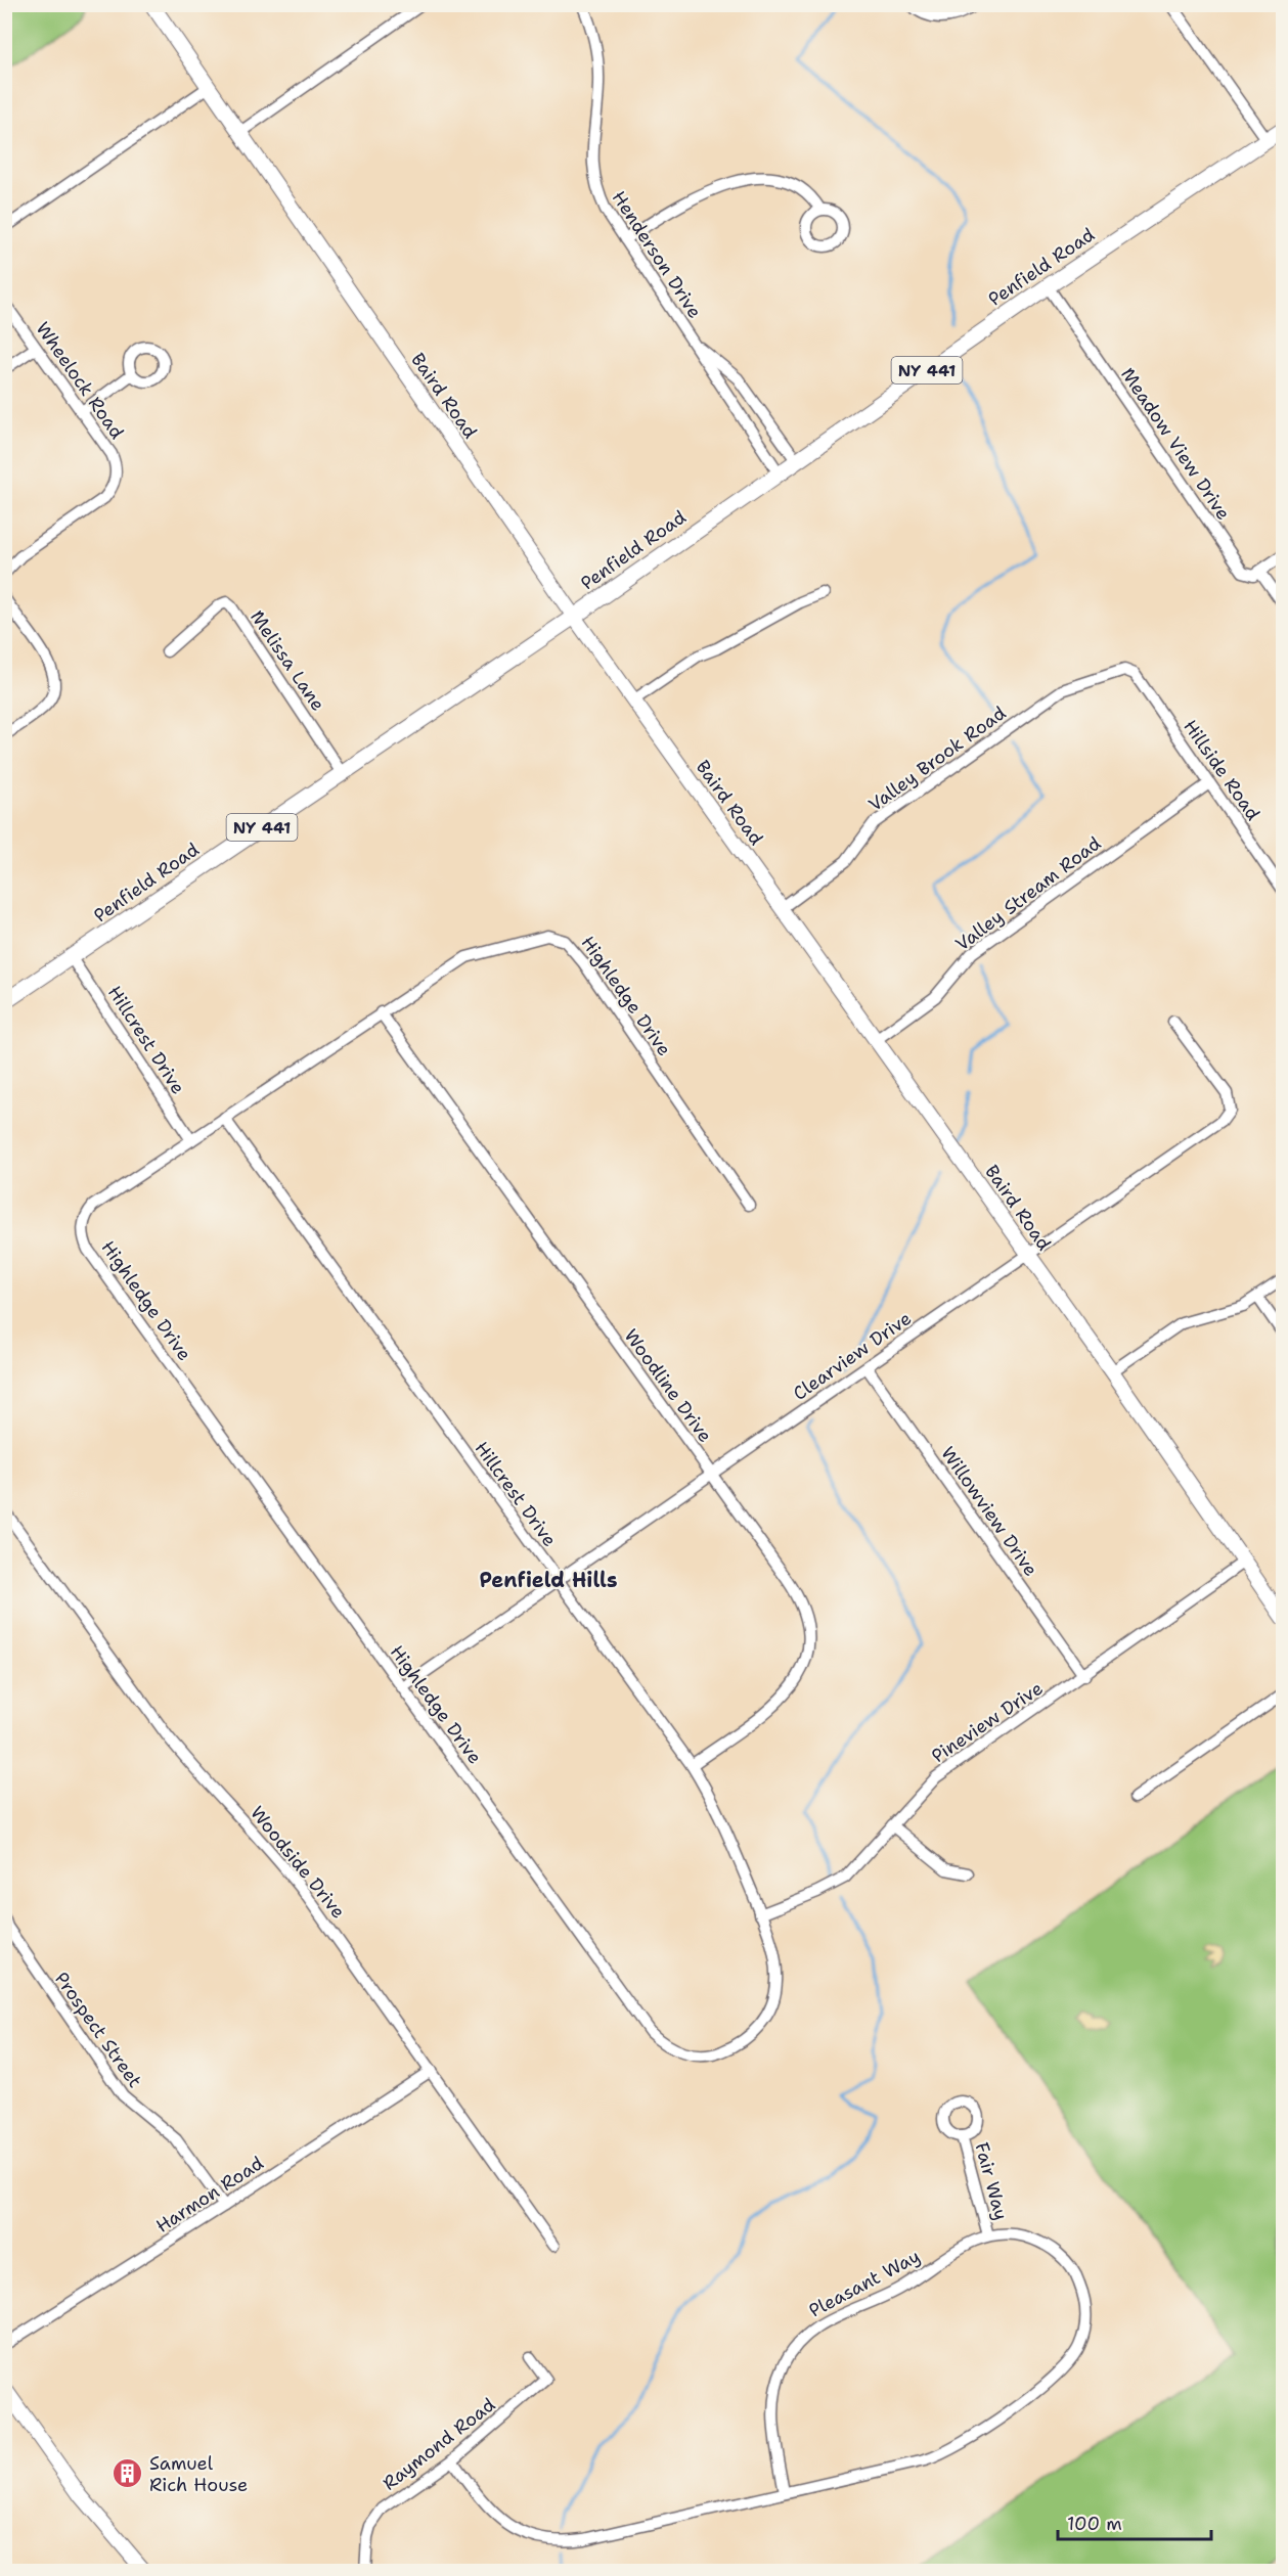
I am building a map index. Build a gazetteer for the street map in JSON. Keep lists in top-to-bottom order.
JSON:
{
  "streets": {
    "main road": ["Penfield Road", "NY 441"],
    "street": [
      "Henderson Drive",
      "Wheelock Road",
      "Baird Road",
      "Meadow View Drive",
      "Melissa Lane",
      "Valley Brook Road",
      "Hillside Road",
      "Valley Stream Road",
      "Highledge Drive",
      "Hillcrest Drive",
      "Clearview Drive",
      "Woodline Drive",
      "Willowview Drive",
      "Pineview Drive",
      "Woodside Drive",
      "Prospect Street",
      "Fair Way",
      "Harmon Road",
      "Pleasant Way",
      "Raymond Road"
    ]
  },
  "crossings": [
    ["Henderson Drive", "Penfield Road"],
    ["Penfield Road", "Baird Road"],
    ["Penfield Road", "Meadow View Drive"],
    ["Penfield Road", "Melissa Lane"],
    ["Penfield Road", "Hillcrest Drive"],
    ["Baird Road", "Valley Brook Road"],
    ["Baird Road", "Valley Stream Road"],
    ["Baird Road", "Clearview Drive"],
    ["Baird Road", "Pineview Drive"],
    ["Valley Brook Road", "Hillside Road"],
    ["Hillside Road", "Valley Stream Road"],
    ["Highledge Drive", "Hillcrest Drive"],
    ["Highledge Drive", "Clearview Drive"],
    ["Highledge Drive", "Woodline Drive"],
    ["Hillcrest Drive", "Clearview Drive"],
    ["Hillcrest Drive", "Woodline Drive"],
    ["Hillcrest Drive", "Pineview Drive"],
    ["Clearview Drive", "Woodline Drive"],
    ["Clearview Drive", "Willowview Drive"],
    ["Willowview Drive", "Pineview Drive"],
    ["Woodside Drive", "Harmon Road"],
    ["Prospect Street", "Harmon Road"],
    ["Fair Way", "Pleasant Way"],
    ["Pleasant Way", "Raymond Road"]
  ],
  "districts": ["Penfield Hills"],
  "places": {
    "building": ["Samuel Rich House"]
  },
  "scale_bar": "100 m"
}
